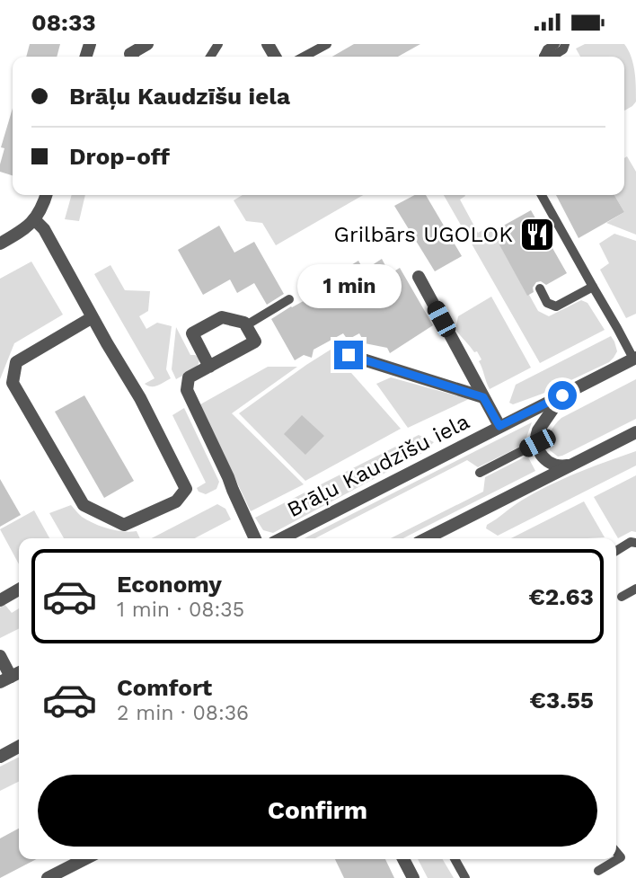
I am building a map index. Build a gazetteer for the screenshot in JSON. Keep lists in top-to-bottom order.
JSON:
{
  "streets": {
    "street": ["Brāļu Kaudzīšu iela"]
  },
  "places": {
    "restaurant": ["Grilbārs UGOLOK"]
  },
  "page": {
    "status": "08:33",
    "banner": ["Brāļu Kaudzīšu iela", "Drop-off"],
    "bubble": "1 min",
    "list": [
      {
        "name": "Economy",
        "note": "1 min · 08:35",
        "value": "€2.63"
      },
      {
        "name": "Comfort",
        "note": "2 min · 08:36",
        "value": "€3.55"
      }
    ],
    "buttons": "Confirm"
  }
}
